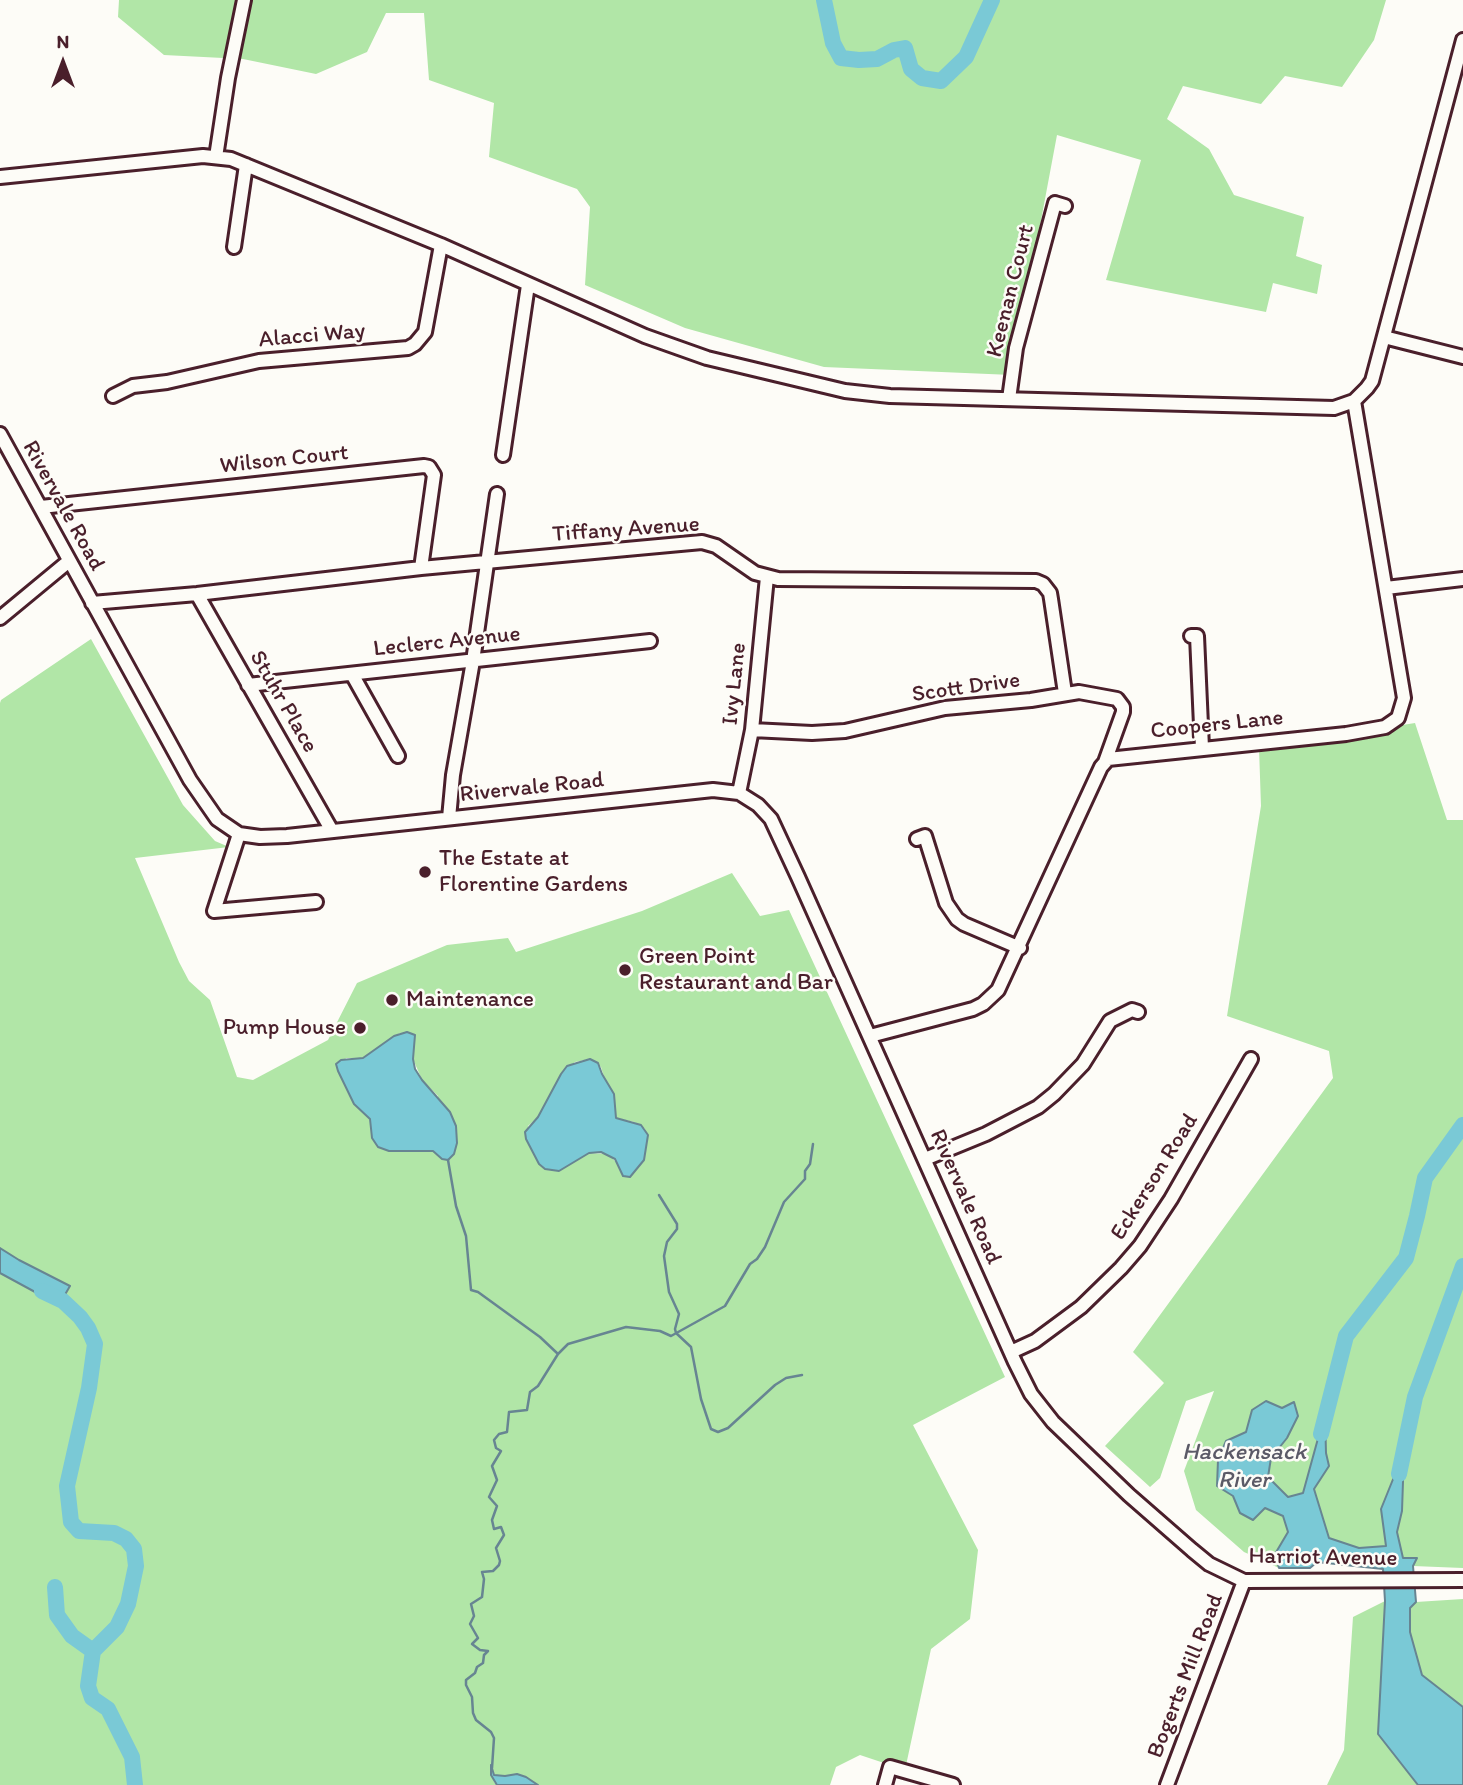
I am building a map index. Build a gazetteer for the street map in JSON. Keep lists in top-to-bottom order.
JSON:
{
  "streets": {
    "street": [
      "Keenan Court",
      "Alacci Way",
      "Wilson Court",
      "Rivervale Road",
      "Tiffany Avenue",
      "Leclerc Avenue",
      "Ivy Lane",
      "Scott Drive",
      "Stuhr Place",
      "Coopers Lane",
      "Eckerson Road",
      "Harriot Avenue",
      "Bogerts Mill Road"
    ]
  },
  "crossings": [
    ["Wilson Court", "Rivervale Road"],
    ["Wilson Court", "Tiffany Avenue"],
    ["Rivervale Road", "Tiffany Avenue"],
    ["Rivervale Road", "Ivy Lane"],
    ["Rivervale Road", "Stuhr Place"],
    ["Rivervale Road", "Harriot Avenue"],
    ["Tiffany Avenue", "Ivy Lane"],
    ["Tiffany Avenue", "Scott Drive"],
    ["Tiffany Avenue", "Stuhr Place"],
    ["Leclerc Avenue", "Stuhr Place"],
    ["Ivy Lane", "Scott Drive"],
    ["Scott Drive", "Coopers Lane"],
    ["Eckerson Road", "Harriot Avenue"],
    ["Harriot Avenue", "Bogerts Mill Road"]
  ],
  "water": ["Hackensack River"],
  "places": [
    "The Estate at Florentine Gardens",
    "Green Point Restaurant and Bar",
    "Maintenance",
    "Pump House"
  ],
  "north": "top"
}
